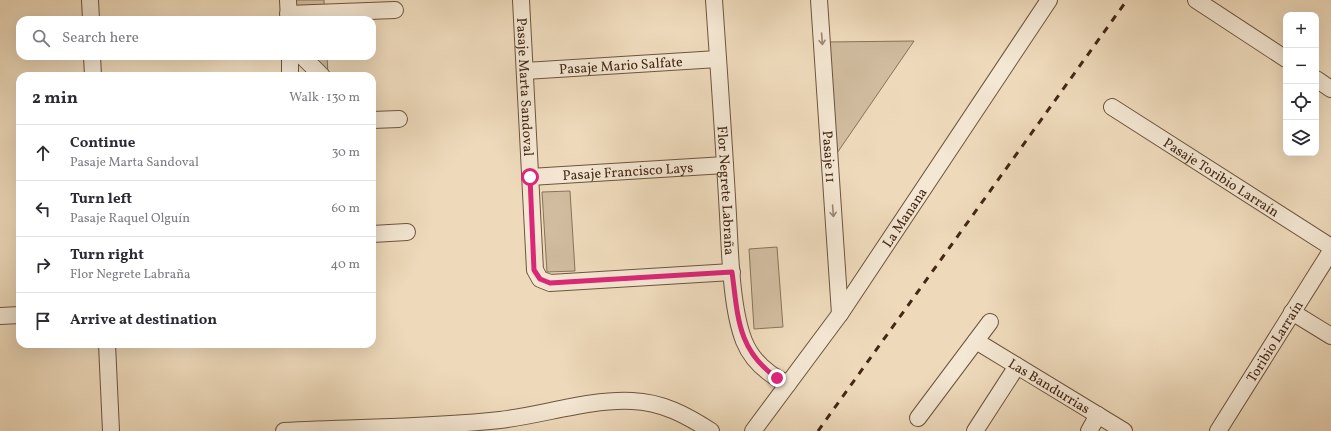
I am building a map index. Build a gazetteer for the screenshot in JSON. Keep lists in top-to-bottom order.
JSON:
{
  "streets": {
    "street": [
      "Pasaje Mario Salfate",
      "Pasaje Marta Sandoval",
      "Pasaje 11",
      "Pasaje Francisco Lays",
      "Pasaje Toribio Larraín",
      "Flor Negrete Labraña",
      "La Manana",
      "Toribio Larraín",
      "Las Bandurrias"
    ]
  },
  "crossings": [
    ["Pasaje Mario Salfate", "Pasaje Marta Sandoval"],
    ["Pasaje Mario Salfate", "Flor Negrete Labraña"],
    ["Pasaje Marta Sandoval", "Pasaje Francisco Lays"],
    ["Pasaje Marta Sandoval", "Flor Negrete Labraña"],
    ["Pasaje 11", "La Manana"],
    ["Pasaje Francisco Lays", "Flor Negrete Labraña"],
    ["Flor Negrete Labraña", "La Manana"]
  ],
  "one_way": ["Pasaje 11"],
  "page": {
    "map_buttons": ["+", "−"],
    "search": "Search here",
    "heading": ["2 min", "Walk · 130 m"],
    "list": [
      ["Continue", "Pasaje Marta Sandoval", "30 m"],
      ["Turn left", "Pasaje Raquel Olguín", "60 m"],
      ["Turn right", "Flor Negrete Labraña", "40 m"],
      "Arrive at destination"
    ]
  }
}
